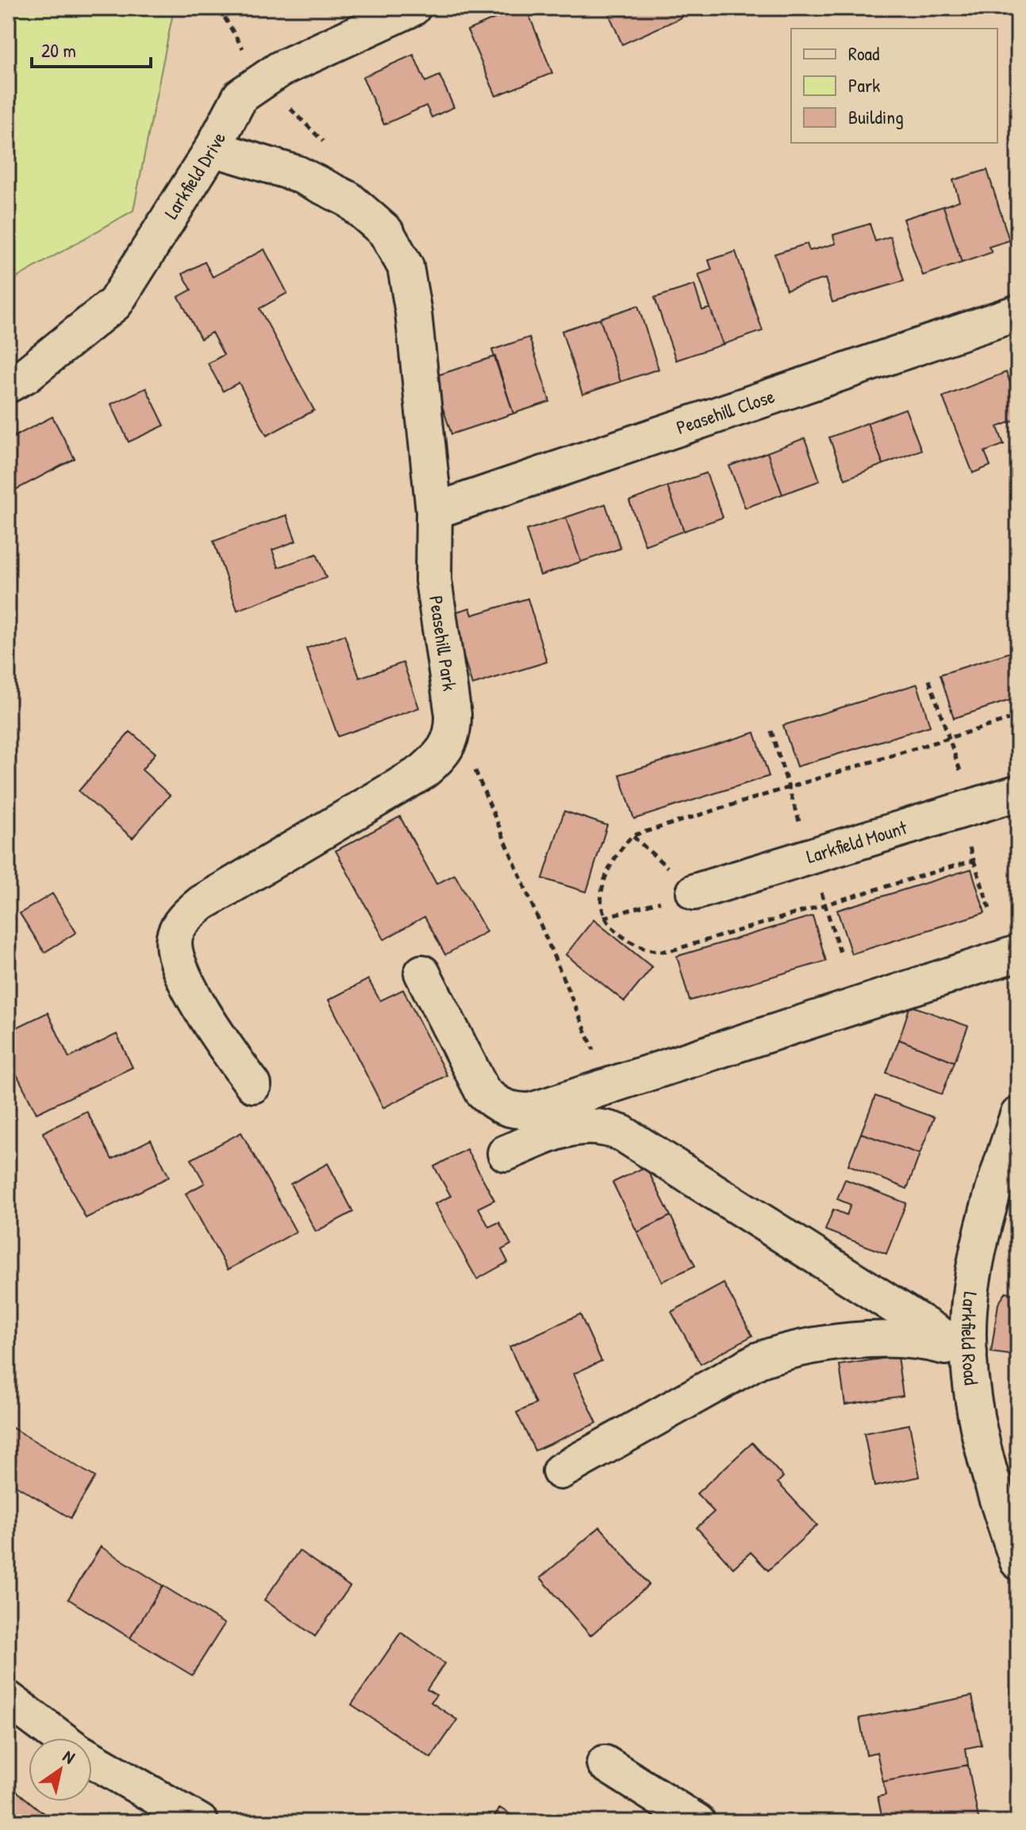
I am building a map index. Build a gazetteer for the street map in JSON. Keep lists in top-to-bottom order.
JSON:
{
  "streets": {
    "street": [
      "Larkfield Drive",
      "Peasehill Close",
      "Peasehill Park",
      "Larkfield Mount",
      "Larkfield Road"
    ]
  },
  "crossings": [
    ["Larkfield Drive", "Peasehill Park"],
    ["Peasehill Close", "Peasehill Park"]
  ],
  "legend": ["Road", "Park", "Building"],
  "scale_bar": "20 m",
  "north": "top right"
}
